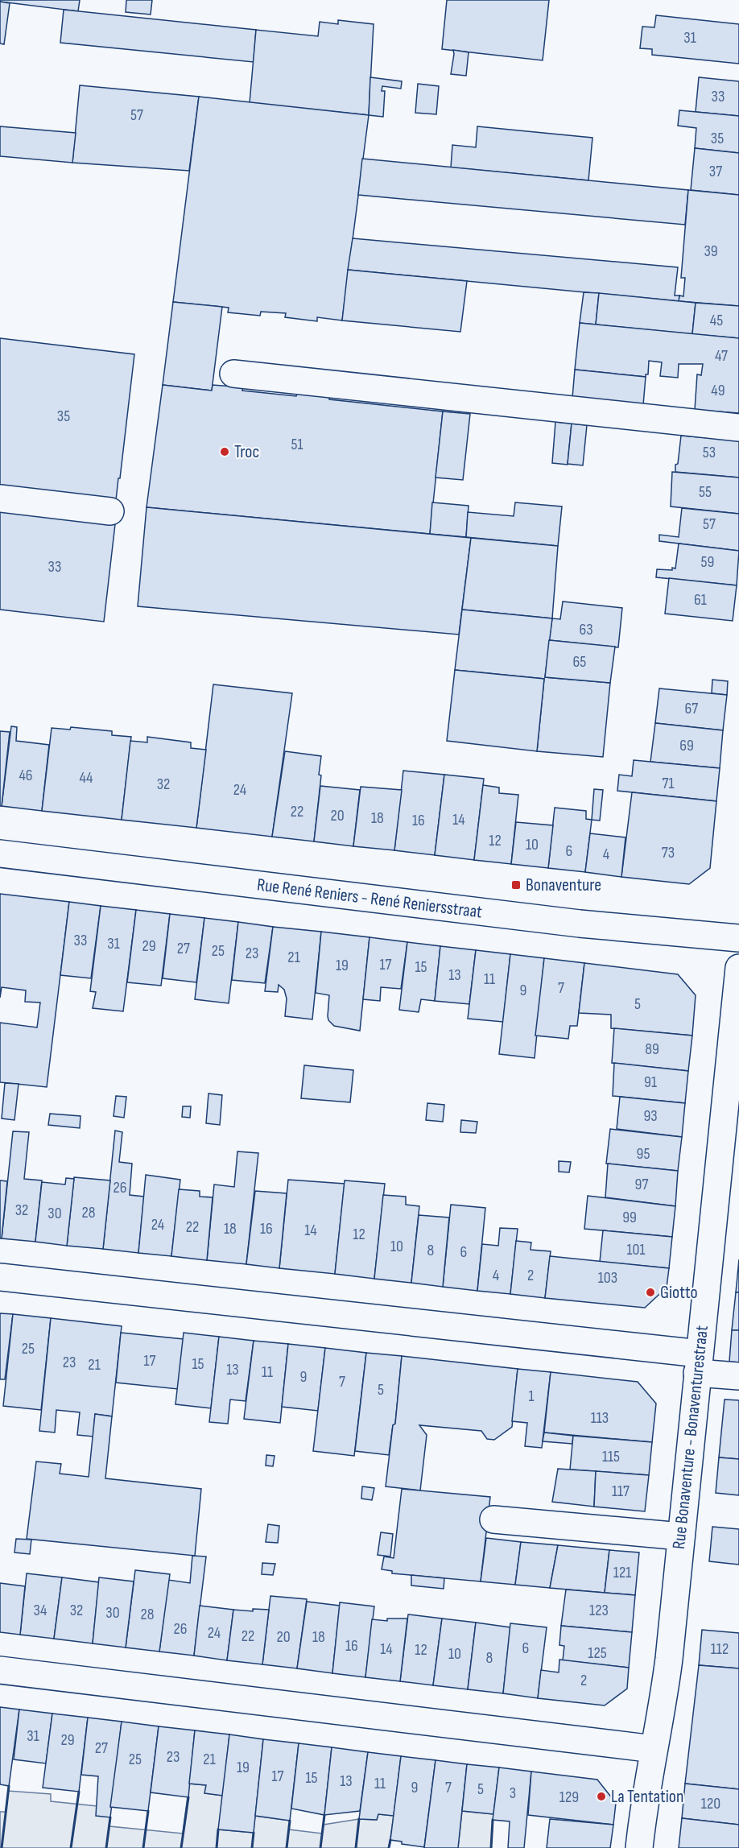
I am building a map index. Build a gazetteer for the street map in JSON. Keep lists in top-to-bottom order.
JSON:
{
  "streets": {
    "street": ["Rue René Reniers - René Reniersstraat", "Rue Bonaventure - Bonaventurestraat"]
  },
  "places": {
    "other": ["Troc", "Giotto", "La Tentation"],
    "transit": ["Bonaventure"]
  },
  "house_numbers": [
    "31",
    "33",
    "57",
    "35",
    "37",
    "39",
    "45",
    "47",
    "49",
    "35",
    "51",
    "53",
    "55",
    "57",
    "59",
    "33",
    "61",
    "63",
    "65",
    "67",
    "69",
    "46",
    "44",
    "71",
    "32",
    "24",
    "22",
    "20",
    "18",
    "14",
    "16",
    "12",
    "10",
    "6",
    "73",
    "4",
    "33",
    "31",
    "29",
    "27",
    "25",
    "23",
    "21",
    "17",
    "19",
    "15",
    "13",
    "11",
    "7",
    "9",
    "5",
    "89",
    "91",
    "93",
    "95",
    "97",
    "26",
    "32",
    "28",
    "30",
    "99",
    "24",
    "22",
    "18",
    "16",
    "14",
    "12",
    "10",
    "101",
    "8",
    "6",
    "4",
    "2",
    "103",
    "25",
    "17",
    "23",
    "15",
    "21",
    "13",
    "11",
    "9",
    "7",
    "5",
    "1",
    "113",
    "115",
    "117",
    "121",
    "34",
    "32",
    "123",
    "30",
    "28",
    "26",
    "24",
    "22",
    "20",
    "18",
    "16",
    "6",
    "14",
    "112",
    "12",
    "125",
    "10",
    "8",
    "2",
    "31",
    "29",
    "27",
    "23",
    "25",
    "21",
    "19",
    "17",
    "15",
    "13",
    "11",
    "9",
    "7",
    "5",
    "3",
    "129",
    "120"
  ]
}
